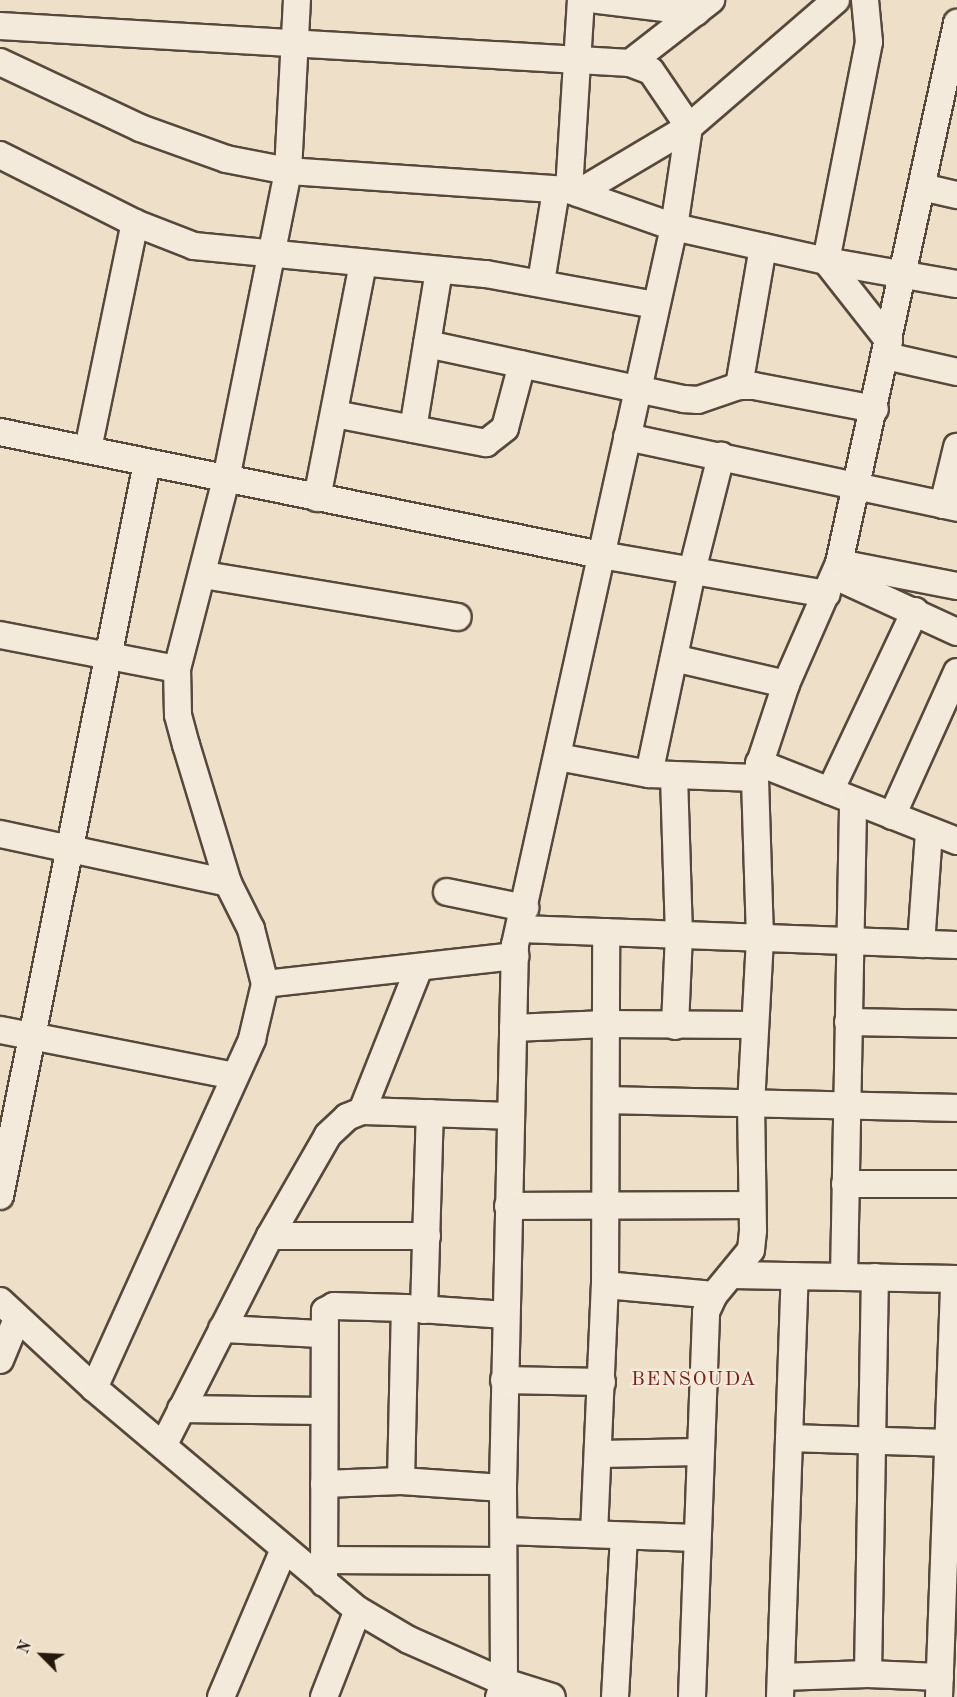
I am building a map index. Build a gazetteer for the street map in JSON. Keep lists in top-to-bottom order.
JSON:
{
  "districts": ["BENSOUDA"],
  "north": "top left"
}
